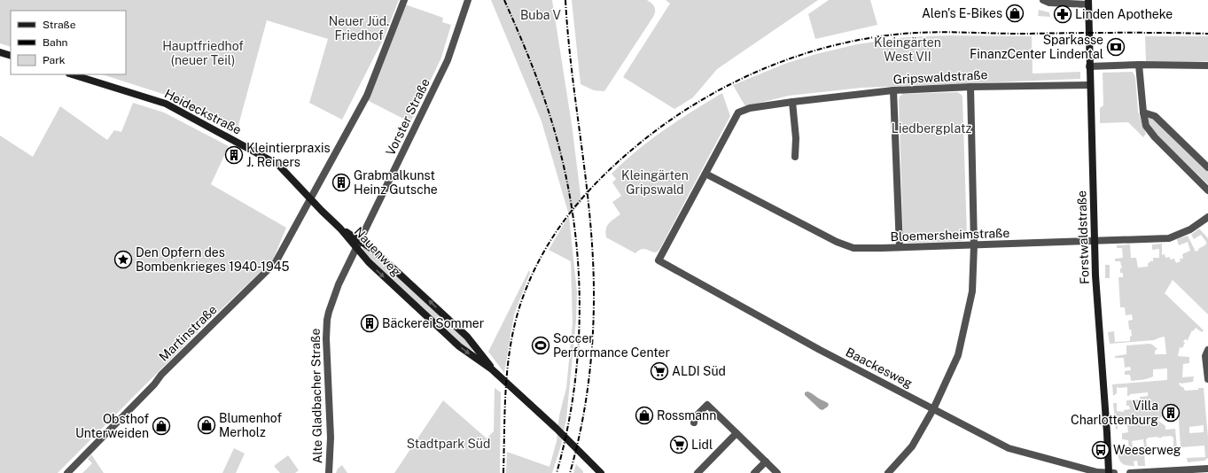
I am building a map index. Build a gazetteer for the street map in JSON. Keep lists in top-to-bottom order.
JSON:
{
  "streets": {
    "street": [
      "Gripswaldstraße",
      "Heideckstraße",
      "Vorster Straße",
      "Bloemersheimstraße",
      "Forstwaldstraße",
      "Nauenweg",
      "Martinstraße",
      "Baackesweg",
      "Alte Gladbacher Straße"
    ]
  },
  "crossings": [
    ["Gripswaldstraße", "Bloemersheimstraße"],
    ["Gripswaldstraße", "Forstwaldstraße"],
    ["Gripswaldstraße", "Baackesweg"],
    ["Heideckstraße", "Nauenweg"],
    ["Heideckstraße", "Martinstraße"],
    ["Vorster Straße", "Nauenweg"],
    ["Vorster Straße", "Alte Gladbacher Straße"],
    ["Bloemersheimstraße", "Forstwaldstraße"],
    ["Forstwaldstraße", "Baackesweg"],
    ["Nauenweg", "Alte Gladbacher Straße"]
  ],
  "parks": [
    "Buba V",
    "Neuer Jüd. Friedhof",
    "Kleingärten West VII",
    "Hauptfriedhof (neuer Teil)",
    "Liedbergplatz",
    "Kleingärten Gripswald",
    "Stadtpark Süd"
  ],
  "places": {
    "shop": [
      "Alen's E-Bikes",
      "Rossmann",
      "Blumenhof Merholz",
      "Obsthof Unterweiden"
    ],
    "pharmacy": ["Linden Apotheke"],
    "bank": ["Sparkasse FinanzCenter Lindental"],
    "building": [
      "Kleintierpraxis J. Reiners",
      "Grabmalkunst Heinz Gutsche",
      "Bäckerei Sommer",
      "Villa Charlottenburg"
    ],
    "place": ["Den Opfern des Bombenkrieges 1940-1945"],
    "sports": ["Soccer Performance Center"],
    "supermarket": ["ALDI Süd", "Lidl"],
    "bus stop": ["Weeserweg"]
  },
  "legend": ["Straße", "Bahn", "Park"]
}
